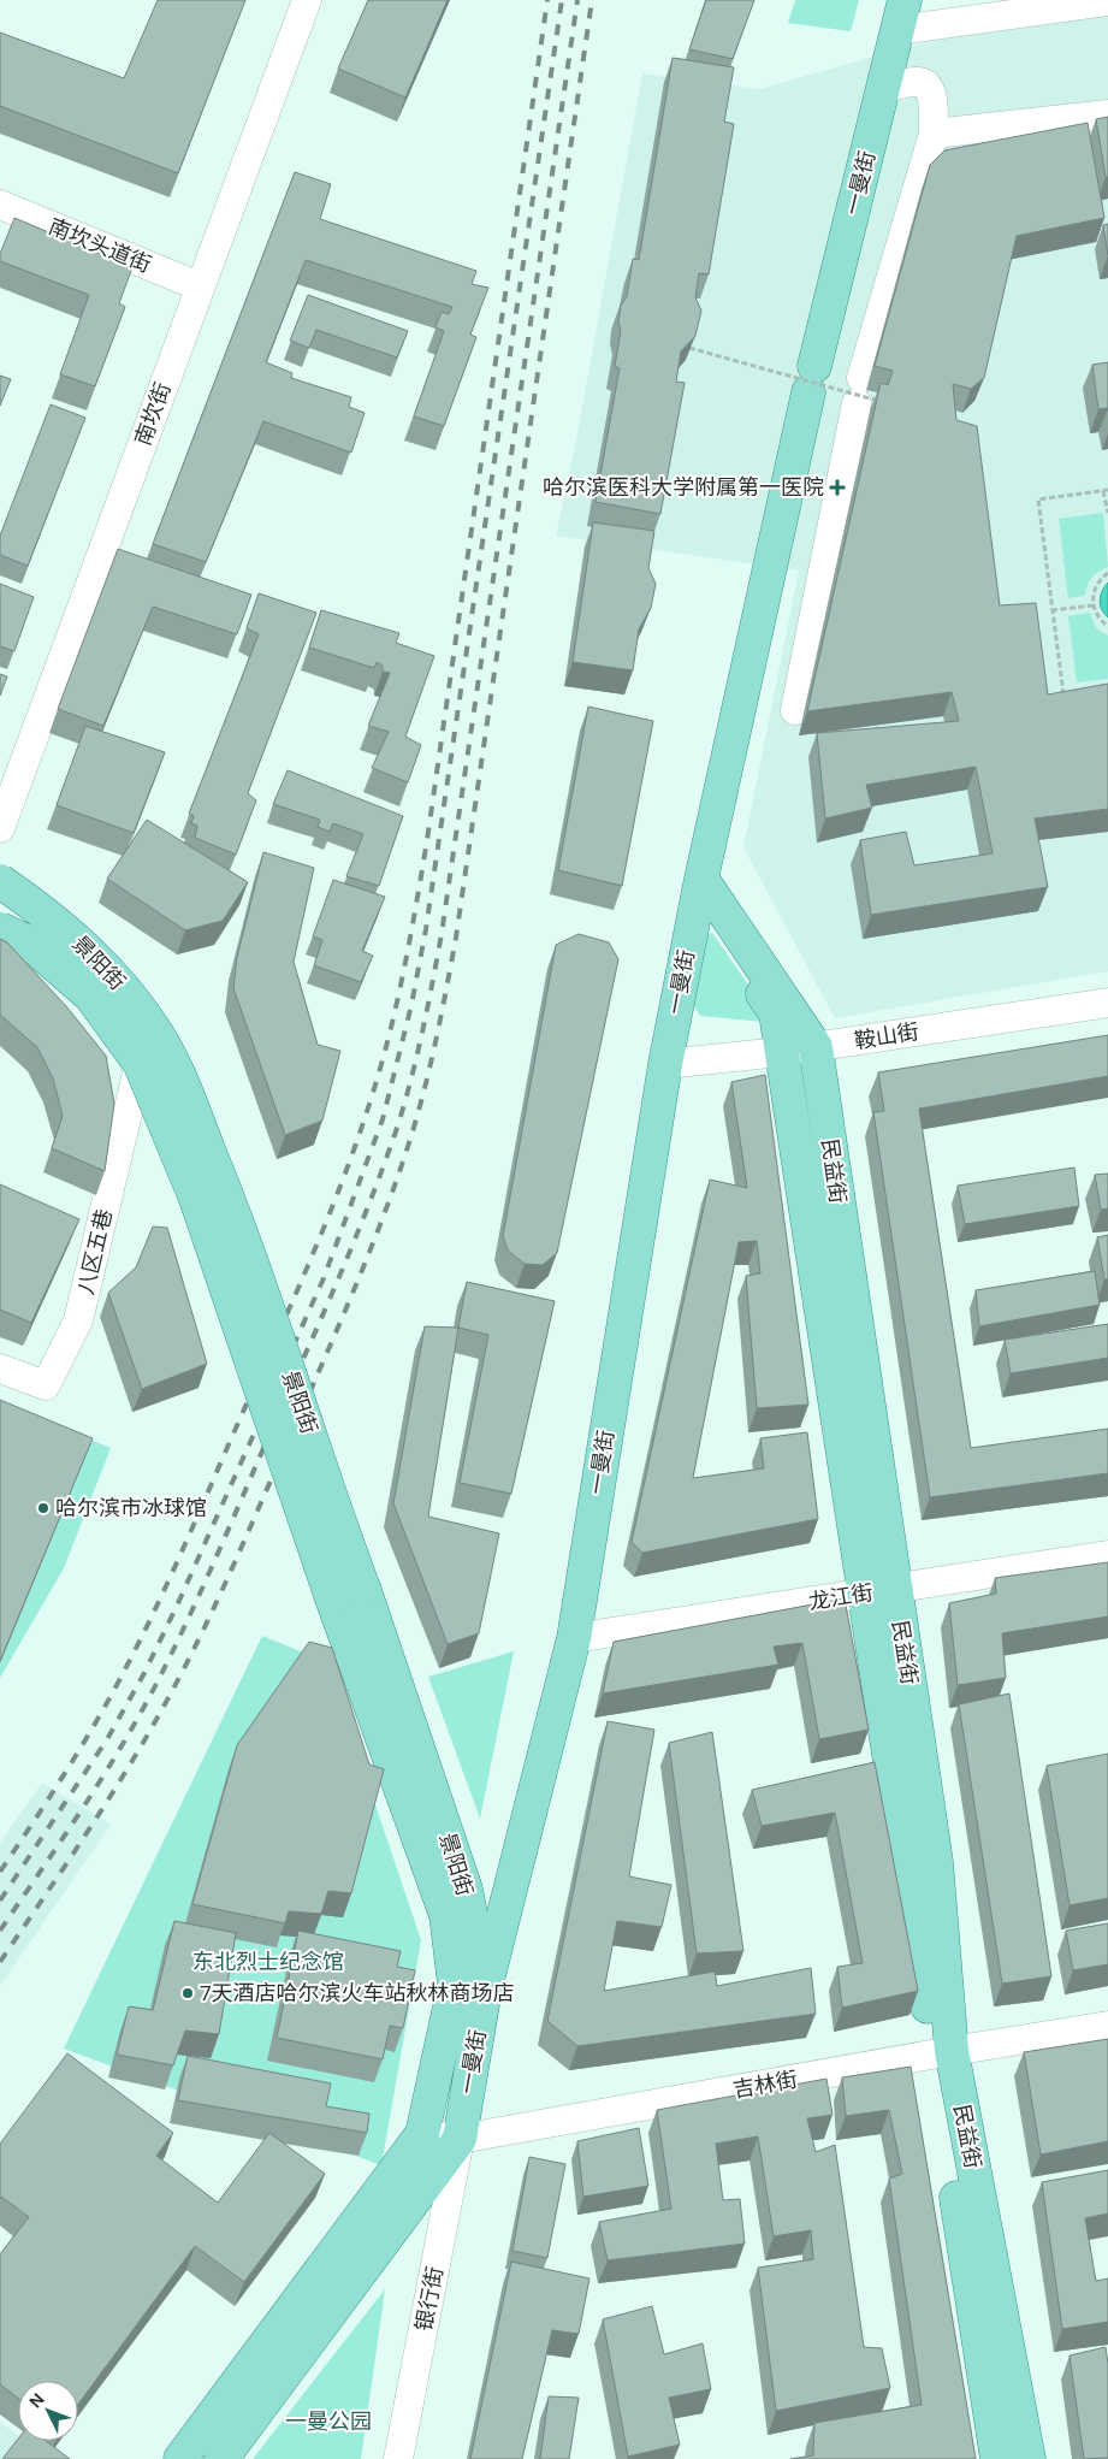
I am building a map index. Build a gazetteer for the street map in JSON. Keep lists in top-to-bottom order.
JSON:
{
  "streets": {
    "main road": ["一曼街", "景阳街", "民益街"],
    "street": [
      "南坎头道街",
      "南坎街",
      "鞍山街",
      "八区五巷",
      "龙江街",
      "吉林街",
      "银行街"
    ]
  },
  "crossings": [
    ["一曼街", "景阳街"],
    ["一曼街", "鞍山街"],
    ["一曼街", "民益街"],
    ["一曼街", "龙江街"],
    ["一曼街", "吉林街"],
    ["一曼街", "银行街"],
    ["南坎头道街", "南坎街"],
    ["景阳街", "八区五巷"],
    ["鞍山街", "民益街"],
    ["民益街", "龙江街"],
    ["民益街", "吉林街"],
    ["吉林街", "银行街"]
  ],
  "parks": ["东北烈士纪念馆", "一曼公园"],
  "places": {
    "health": ["哈尔滨医科大学附属第一医院"],
    "other": ["哈尔滨市冰球馆", "7天酒店哈尔滨火车站秋林商场店"]
  },
  "north": "top left"
}
